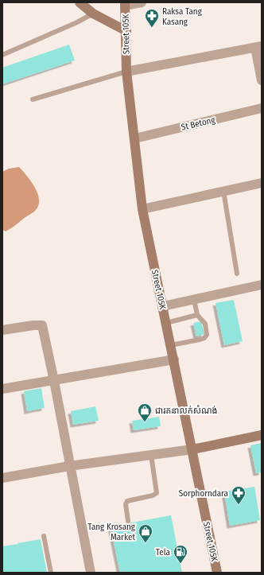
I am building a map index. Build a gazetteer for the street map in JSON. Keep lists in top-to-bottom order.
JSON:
{
  "streets": {
    "main road": ["Street 105K"],
    "street": ["St Betong"]
  },
  "crossings": [
    ["Street 105K", "St Betong"]
  ],
  "places": {
    "pharmacy": ["Raksa Tang Kasang", "Sorphorndara"],
    "shop": ["ជារតនាលក់សំណង់", "Tang Krosang Market"],
    "fuel station": ["Tela"]
  }
}
